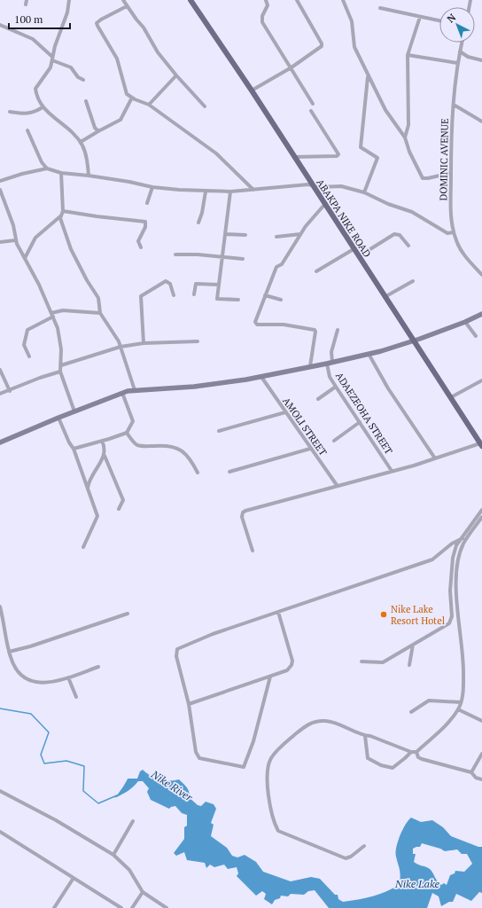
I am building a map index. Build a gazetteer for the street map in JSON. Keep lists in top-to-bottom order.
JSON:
{
  "streets": {
    "main road": ["ABAKPA NIKE ROAD"],
    "street": ["DOMINIC AVENUE", "ADAEZEOHA STREET", "AMOLI STREET"]
  },
  "water": ["Nike River", "Nike Lake"],
  "places": ["Nike Lake Resort Hotel"],
  "scale_bar": "100 m",
  "north": "top left"
}
